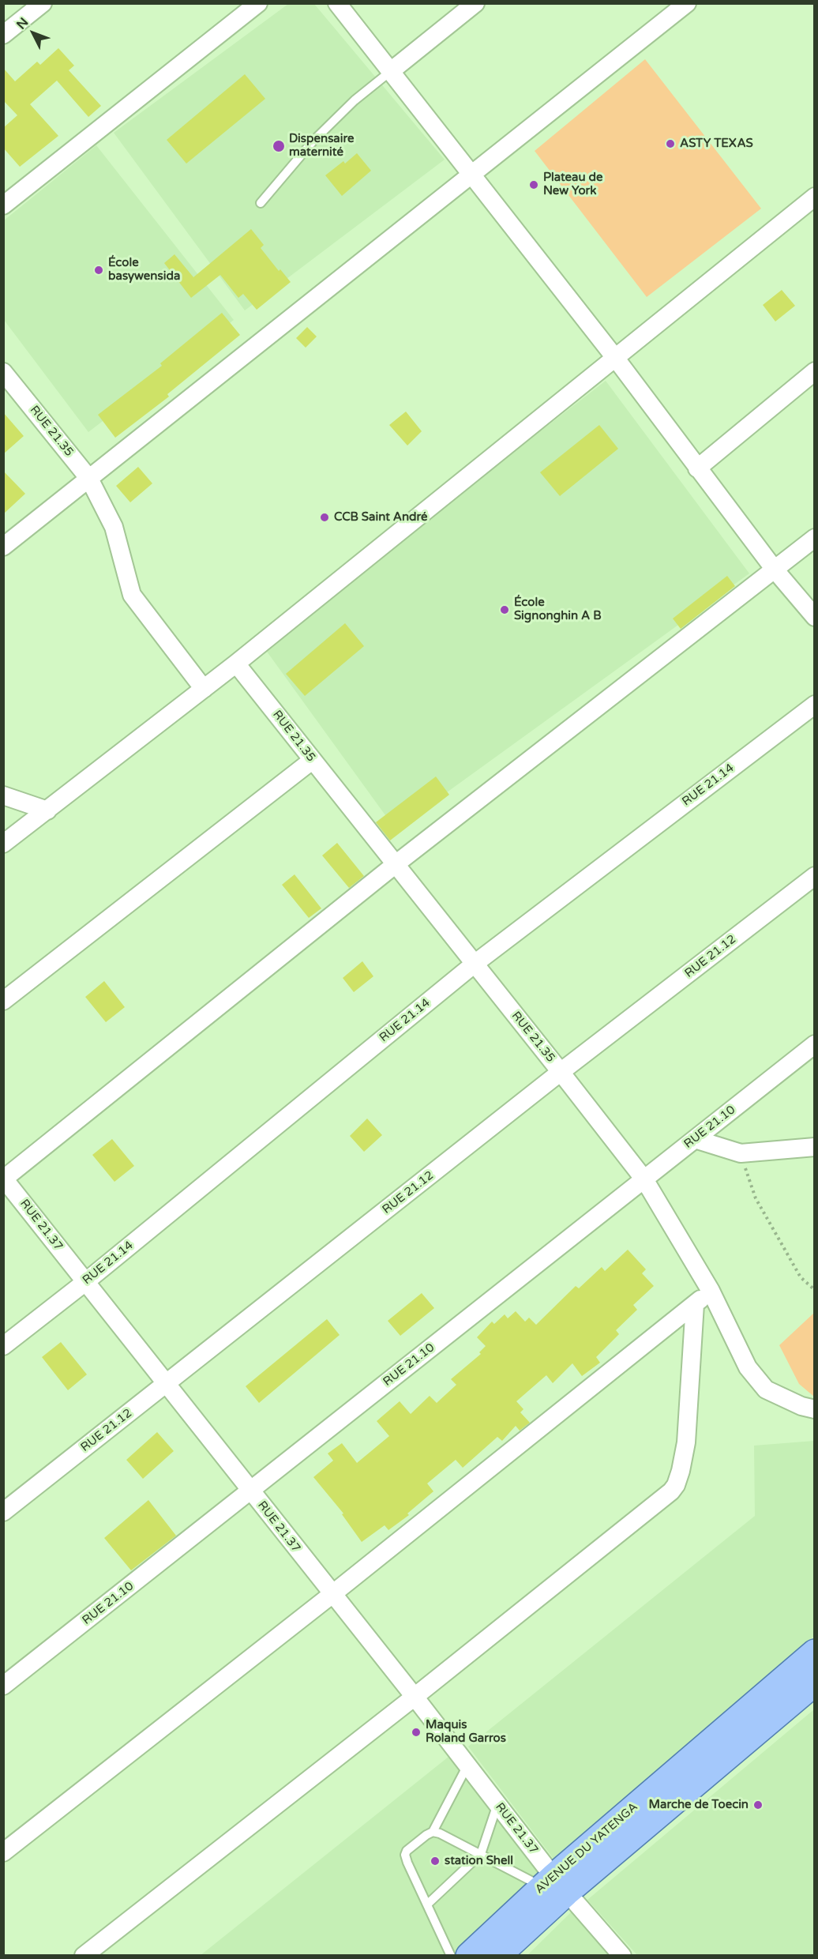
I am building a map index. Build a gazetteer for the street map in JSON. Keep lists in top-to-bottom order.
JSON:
{
  "streets": {
    "main road": ["AVENUE DU YATENGA"],
    "street": [
      "RUE 21.35",
      "RUE 21.14",
      "RUE 21.12",
      "RUE 21.10",
      "RUE 21.37"
    ]
  },
  "crossings": [
    ["RUE 21.35", "RUE 21.14"],
    ["RUE 21.35", "RUE 21.12"],
    ["RUE 21.35", "RUE 21.10"],
    ["RUE 21.14", "RUE 21.37"],
    ["RUE 21.12", "RUE 21.37"],
    ["RUE 21.10", "RUE 21.37"],
    ["RUE 21.37", "AVENUE DU YATENGA"]
  ],
  "places": [
    "ASTY TEXAS",
    "Dispensaire maternité",
    "Plateau de New York",
    "École basywensida",
    "CCB Saint André",
    "École Signonghin A B",
    "Maquis Roland Garros",
    "Marche de Toecin",
    "station Shell"
  ],
  "north": "top left"
}
